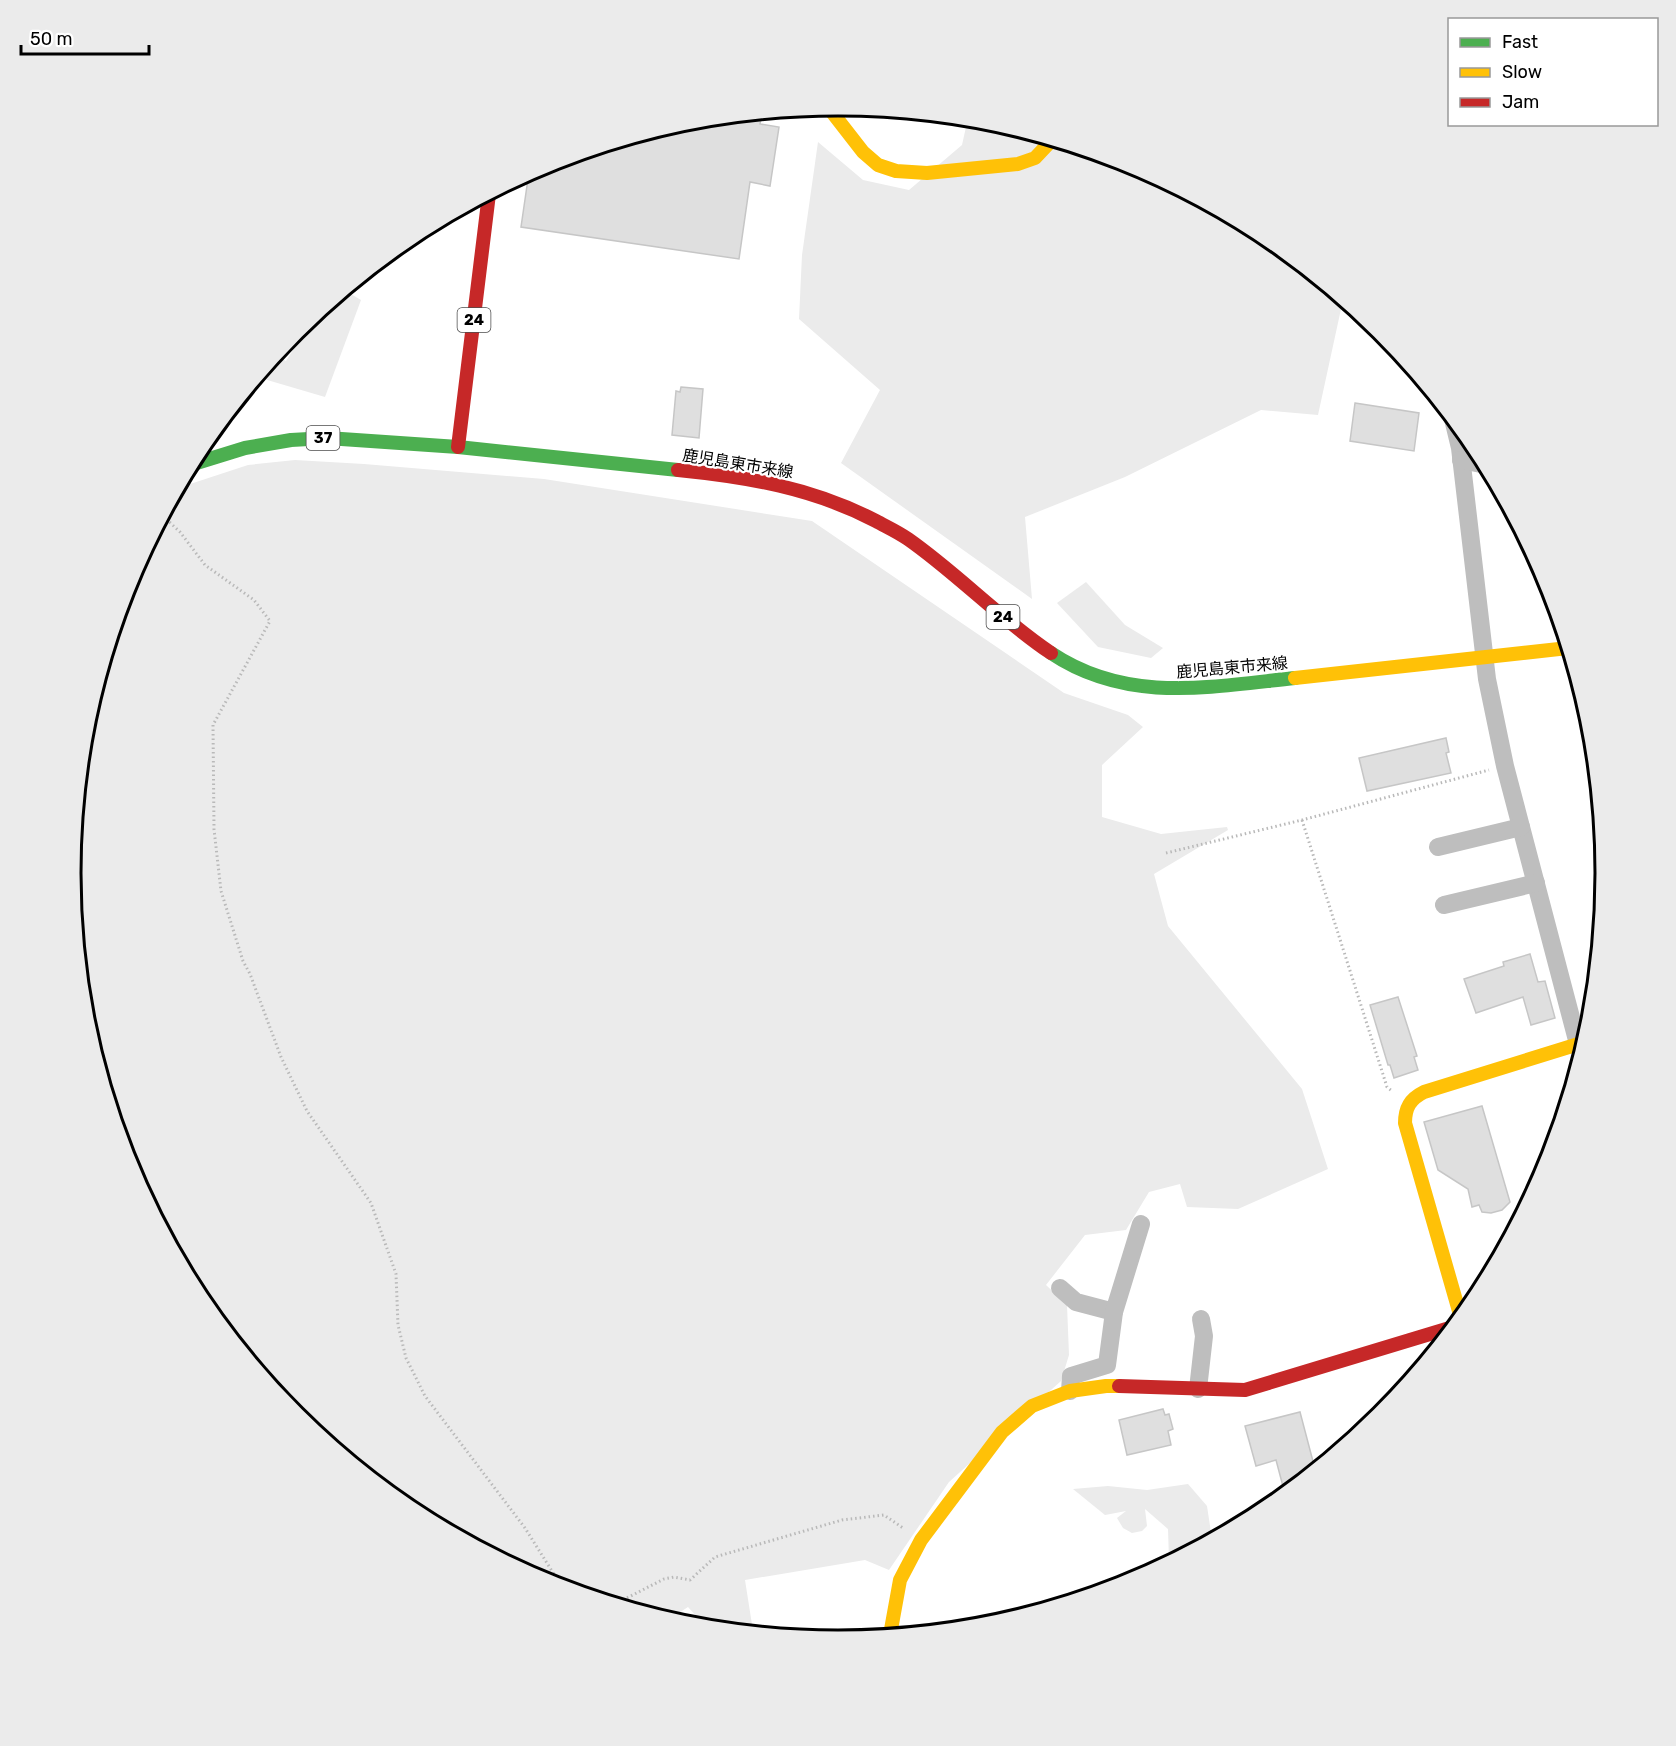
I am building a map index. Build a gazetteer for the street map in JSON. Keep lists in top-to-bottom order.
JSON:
{
  "streets": {
    "main road": ["24", "37", "鹿児島東市来線"]
  },
  "crossings": [
    ["24", "37"],
    ["24", "鹿児島東市来線"],
    ["37", "鹿児島東市来線"]
  ],
  "legend": ["Fast", "Slow", "Jam"],
  "scale_bar": "50 m"
}
